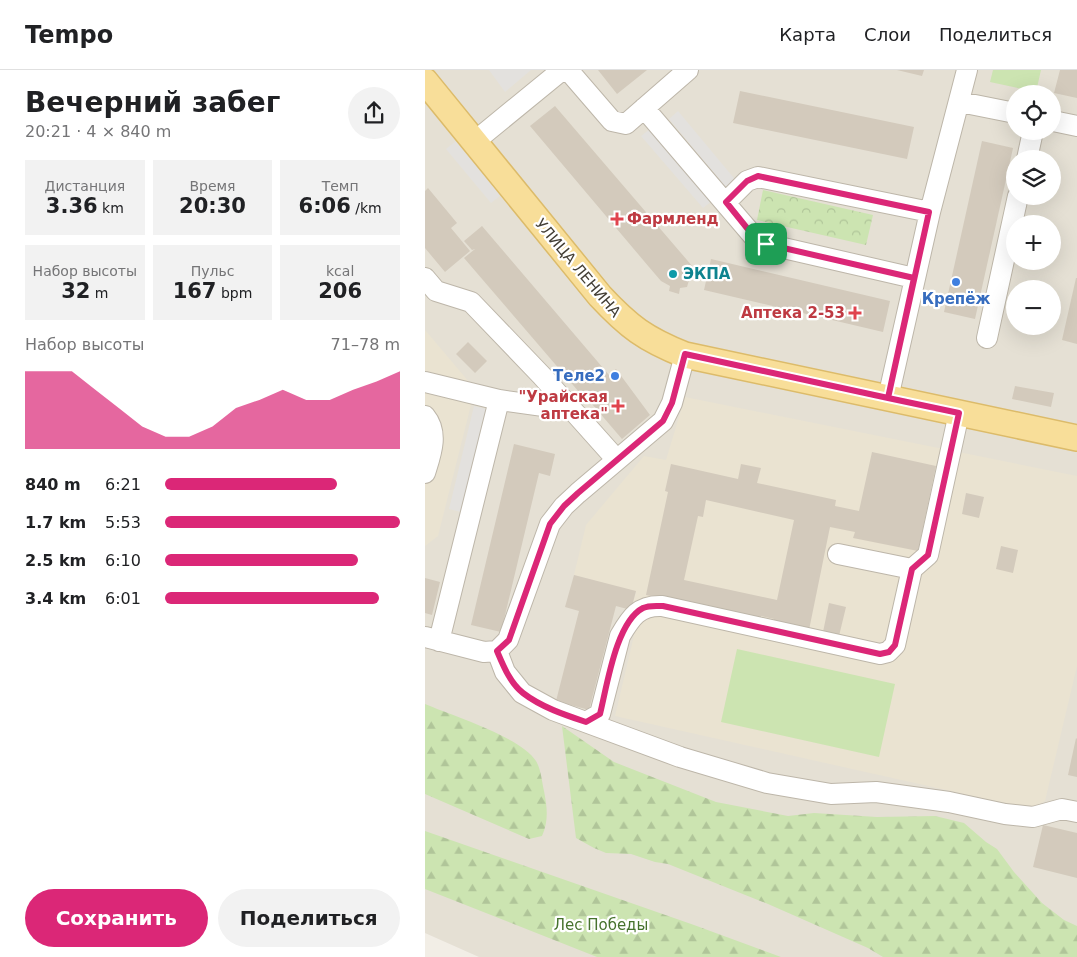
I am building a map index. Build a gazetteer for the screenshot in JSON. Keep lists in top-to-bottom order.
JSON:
{
  "streets": {
    "main road": ["УЛИЦА ЛЕНИНА"]
  },
  "parks": ["Лес Победы"],
  "places": {
    "health": ["Фармленд", "Аптека 2-53", "\"Урайская аптека\""],
    "other": ["ЭКПА", "Крепёж", "Теле2"]
  },
  "page": {
    "header": "Tempo",
    "nav": ["Карта", "Слои", "Поделиться"],
    "heading": ["Вечерний забег", "20:21 · 4 × 840 m"],
    "map_buttons": ["+", "−"],
    "stats": [
      ["Дистанция", "3.36 km"],
      ["Время", "20:30"],
      ["Темп", "6:06 /km"],
      ["Набор высоты", "32 m"],
      ["Пульс", "167 bpm"],
      ["kcal", "206"]
    ],
    "chart": ["Набор высоты", "71–78 m"],
    "list": [
      {
        "name": "840 m",
        "note": "6:21"
      },
      {
        "name": "1.7 km",
        "note": "5:53"
      },
      {
        "name": "2.5 km",
        "note": "6:10"
      },
      {
        "name": "3.4 km",
        "note": "6:01"
      }
    ],
    "buttons": ["Сохранить", "Поделиться"]
  }
}
